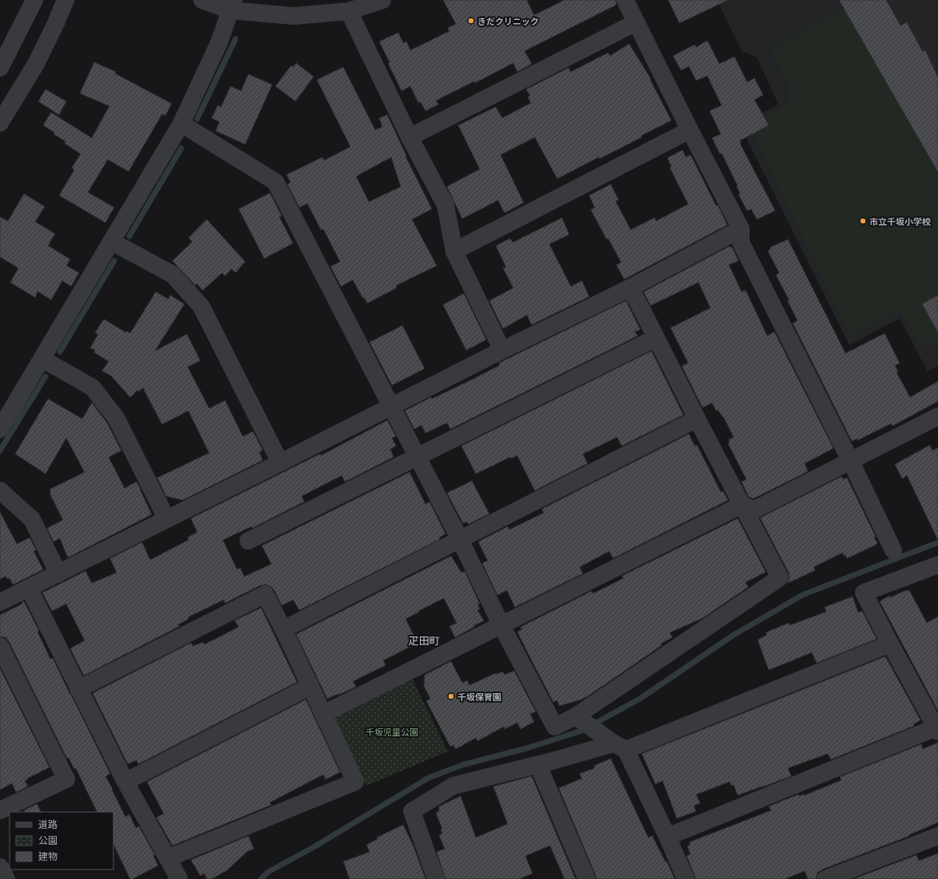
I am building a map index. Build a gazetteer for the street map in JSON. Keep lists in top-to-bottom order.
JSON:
{
  "districts": ["疋田町"],
  "parks": ["千坂児童公園"],
  "places": ["きだクリニック", "市立千坂小学校", "千坂保育園"],
  "legend": ["道路", "公園", "建物"]
}
